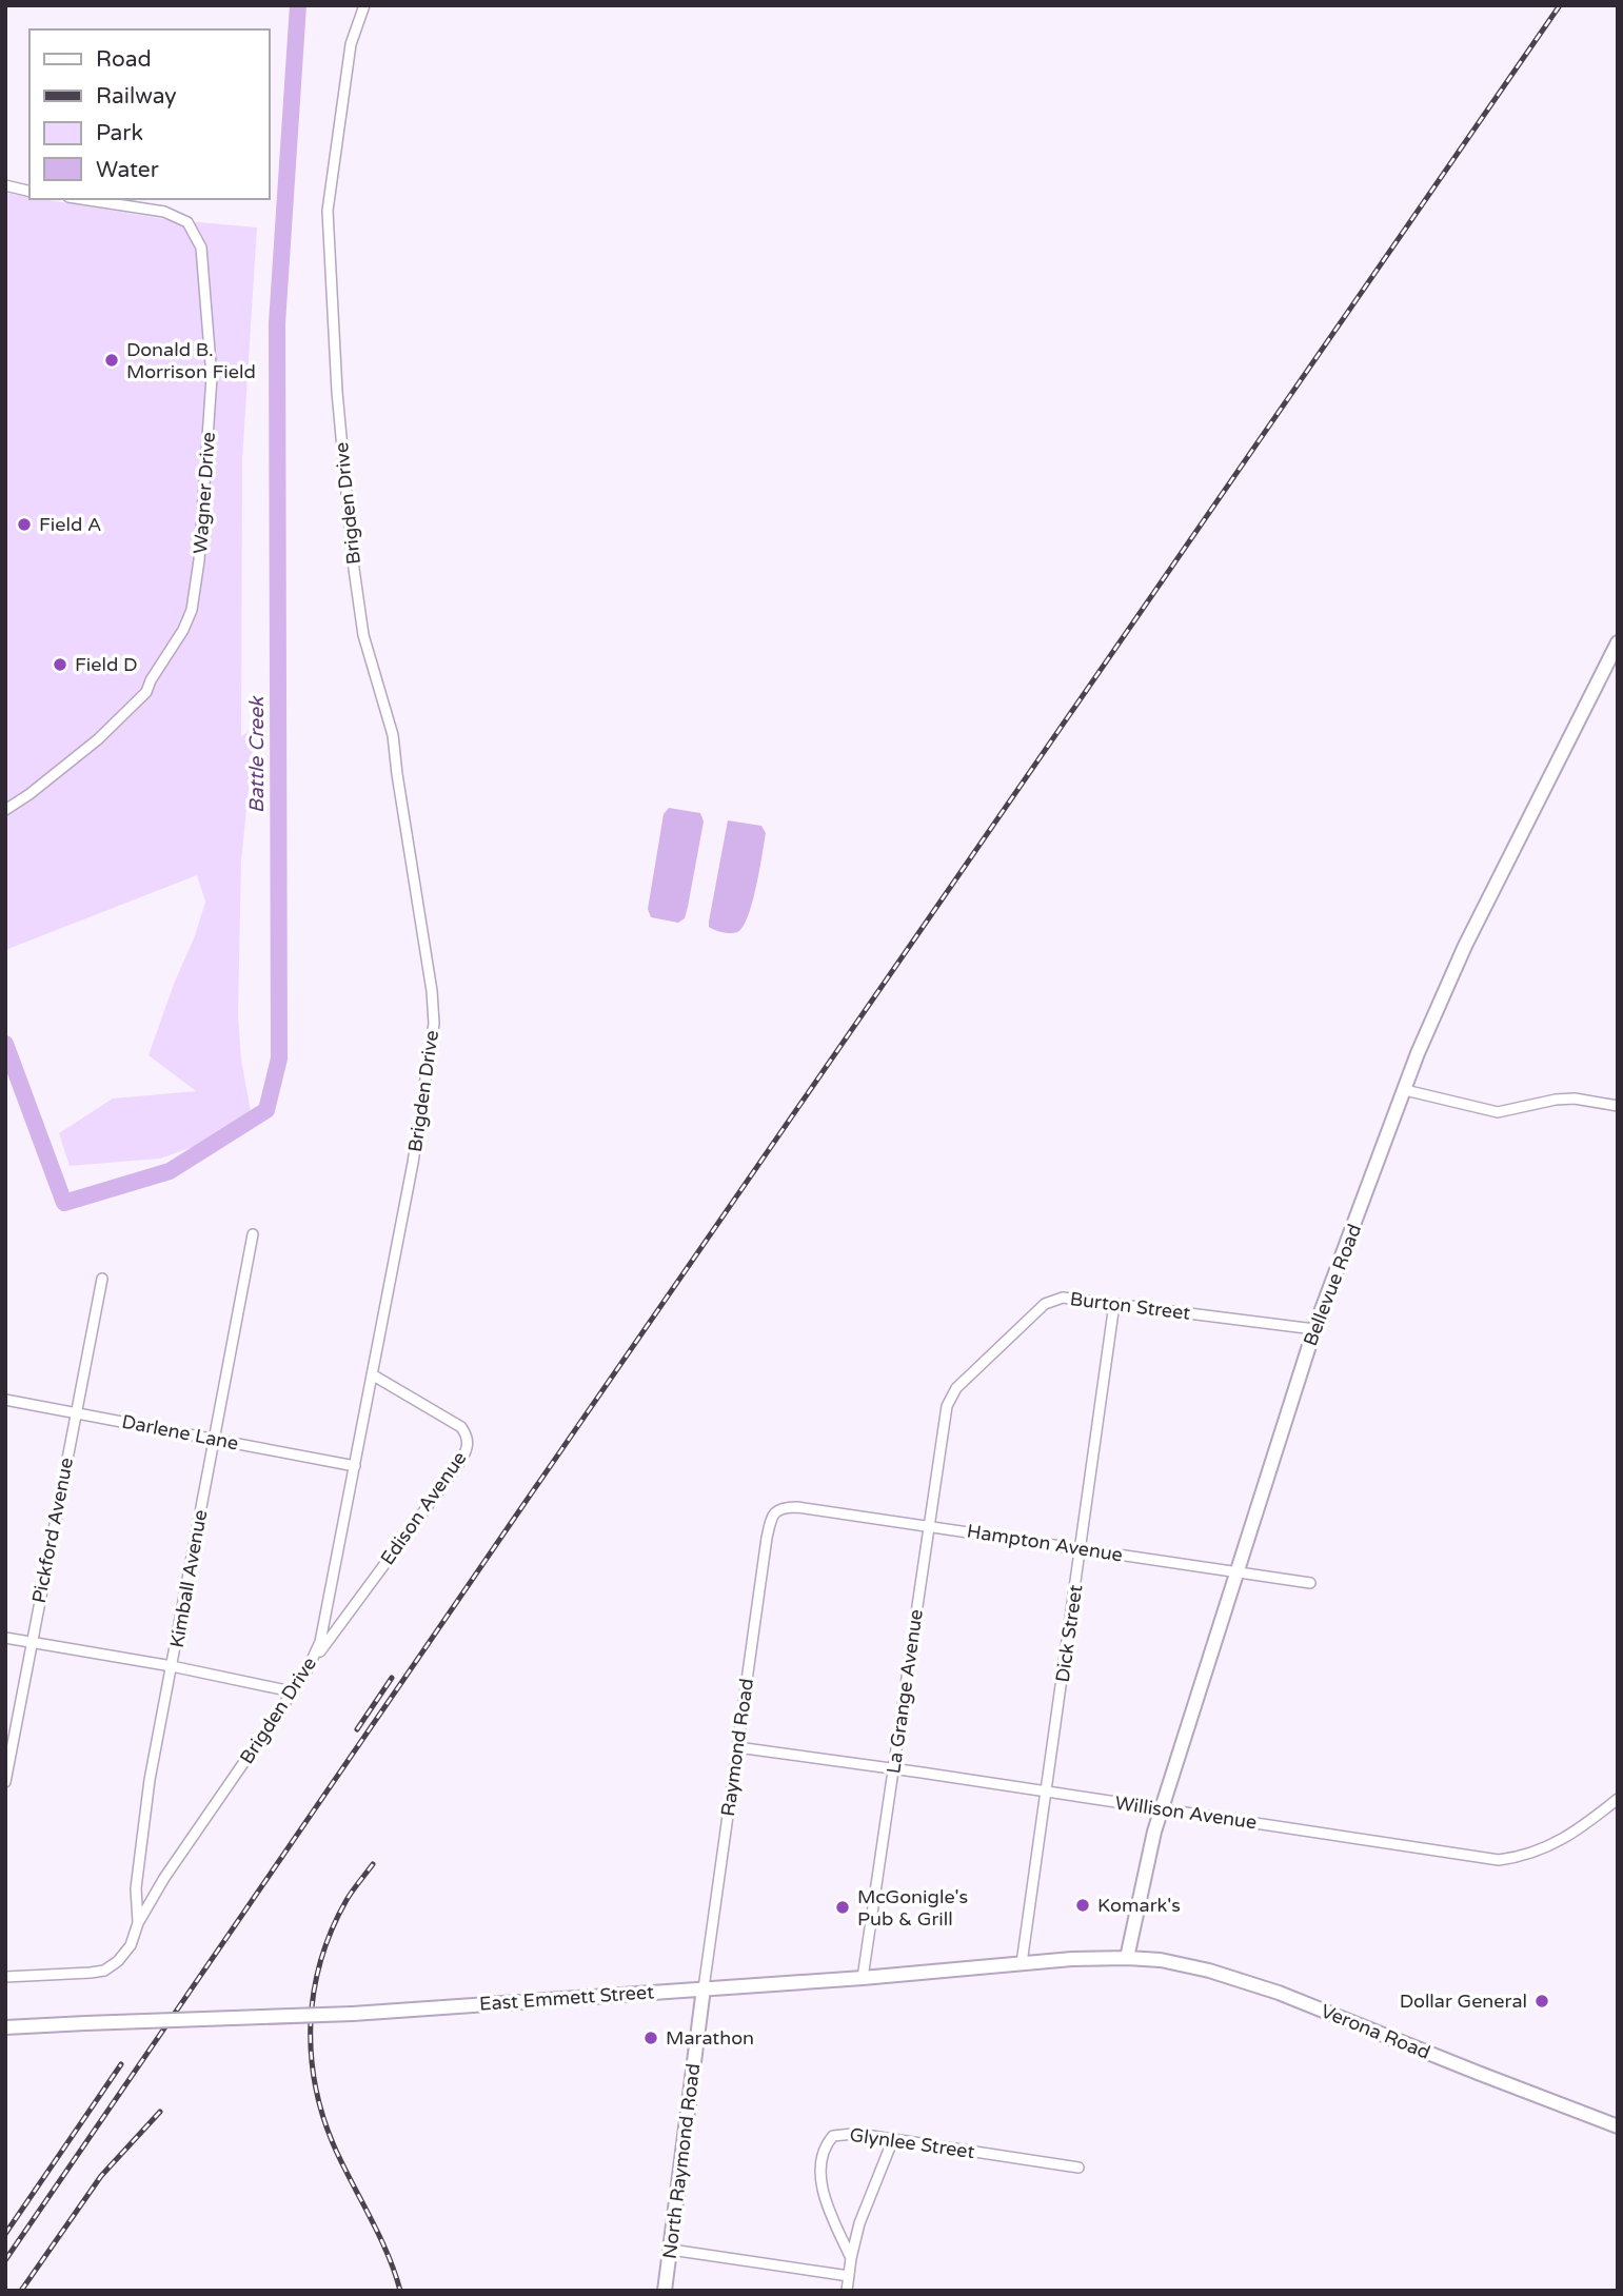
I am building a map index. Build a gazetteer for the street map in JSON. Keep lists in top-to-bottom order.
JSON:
{
  "streets": {
    "street": [
      "Wagner Drive",
      "Brigden Drive",
      "Bellevue Road",
      "Burton Street",
      "Darlene Lane",
      "Edison Avenue",
      "Pickford Avenue",
      "Hampton Avenue",
      "Kimball Avenue",
      "Dick Street",
      "La Grange Avenue",
      "Raymond Road",
      "Willison Avenue",
      "East Emmett Street",
      "Verona Road",
      "Glynlee Street",
      "North Raymond Road"
    ]
  },
  "crossings": [
    ["Brigden Drive", "Darlene Lane"],
    ["Brigden Drive", "Edison Avenue"],
    ["Brigden Drive", "Kimball Avenue"],
    ["Bellevue Road", "Burton Street"],
    ["Bellevue Road", "Hampton Avenue"],
    ["Bellevue Road", "Willison Avenue"],
    ["Bellevue Road", "East Emmett Street"],
    ["Bellevue Road", "Verona Road"],
    ["Burton Street", "Dick Street"],
    ["Burton Street", "La Grange Avenue"],
    ["Darlene Lane", "Pickford Avenue"],
    ["Darlene Lane", "Kimball Avenue"],
    ["Hampton Avenue", "Dick Street"],
    ["Hampton Avenue", "La Grange Avenue"],
    ["Hampton Avenue", "Raymond Road"],
    ["Dick Street", "Willison Avenue"],
    ["Dick Street", "East Emmett Street"],
    ["La Grange Avenue", "Willison Avenue"],
    ["La Grange Avenue", "East Emmett Street"],
    ["Raymond Road", "Willison Avenue"],
    ["Raymond Road", "East Emmett Street"],
    ["Raymond Road", "North Raymond Road"],
    ["East Emmett Street", "Verona Road"],
    ["East Emmett Street", "North Raymond Road"]
  ],
  "water": ["Battle Creek"],
  "places": [
    "Donald B. Morrison Field",
    "Field A",
    "Field D",
    "Komark's",
    "McGonigle's Pub & Grill",
    "Dollar General",
    "Marathon"
  ],
  "legend": [
    "Road",
    "Railway",
    "Park",
    "Water"
  ]
}
